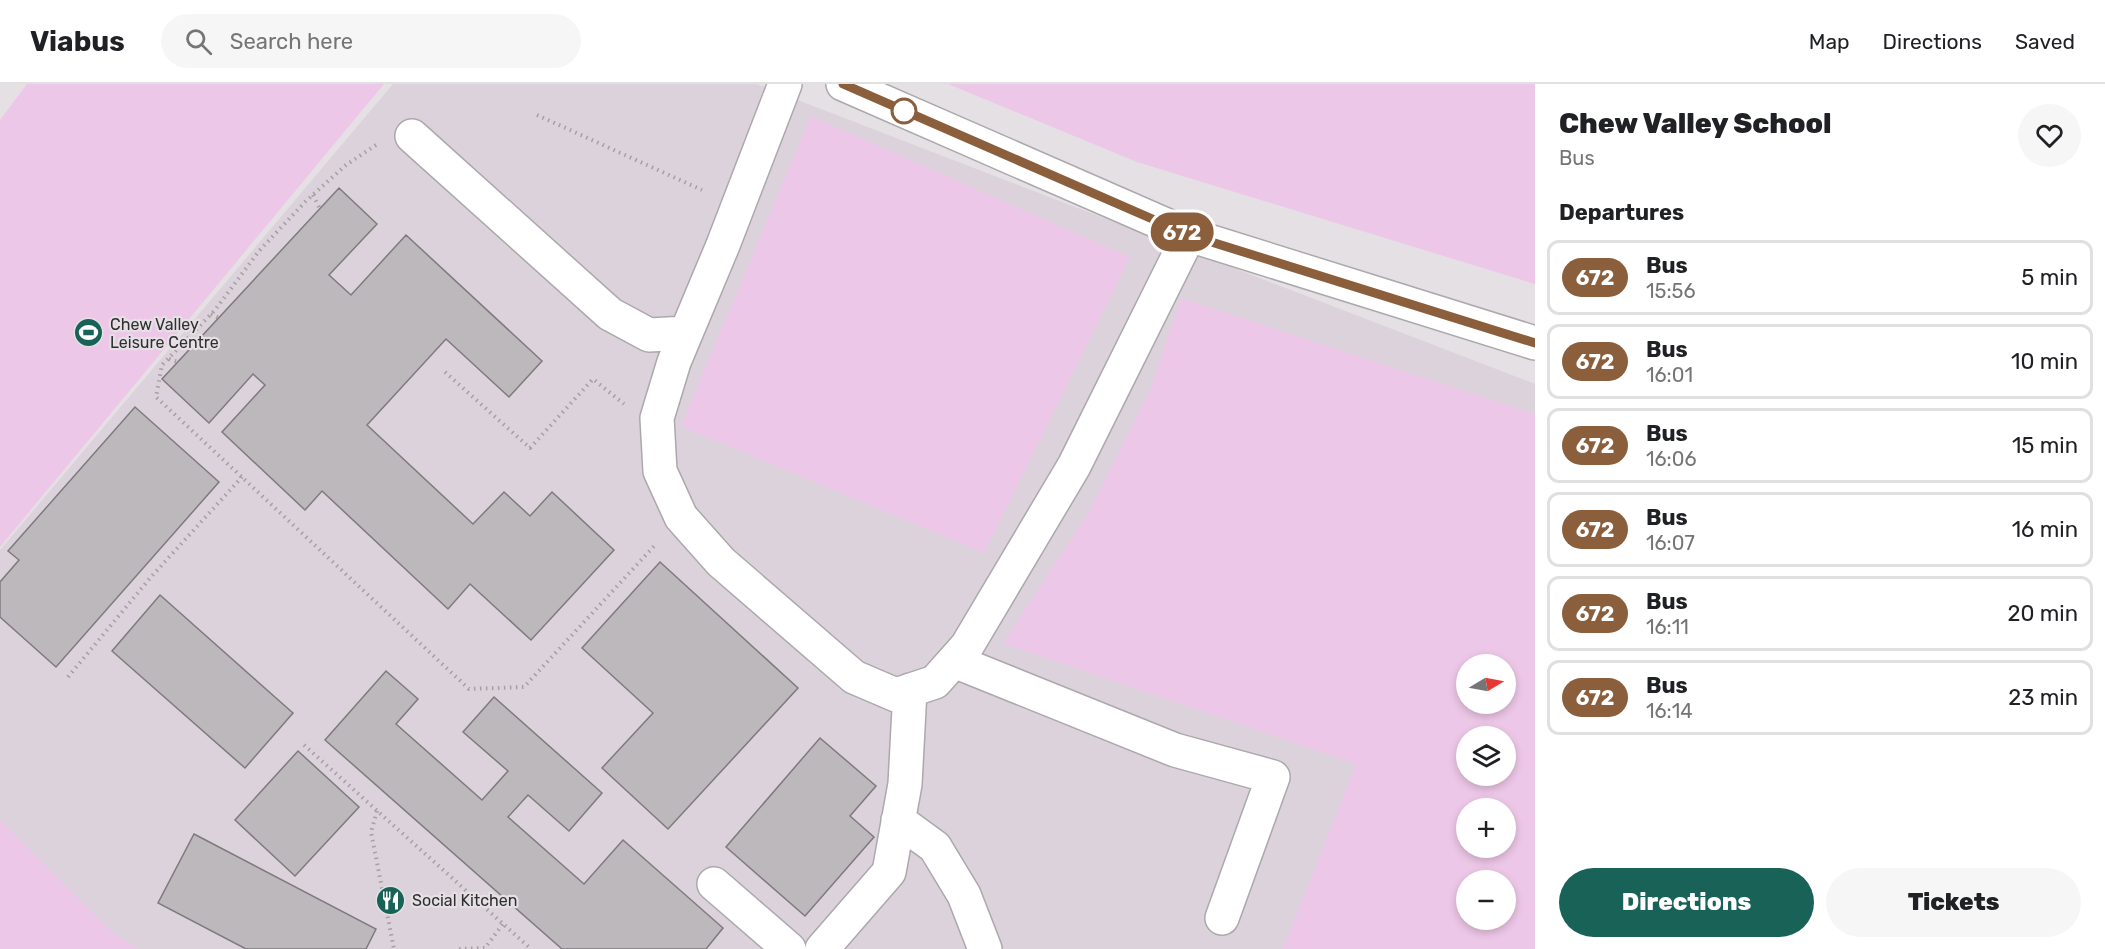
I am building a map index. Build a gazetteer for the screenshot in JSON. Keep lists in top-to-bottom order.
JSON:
{
  "places": {
    "sports": ["Chew Valley Leisure Centre"],
    "restaurant": ["Social Kitchen"]
  },
  "lines": ["bus line 672"],
  "north": "right",
  "page": {
    "header": "Viabus",
    "search": "Search here",
    "nav": ["Map", "Directions", "Saved"],
    "on_map": "672",
    "heading": [
      ["Chew Valley School", "Bus"],
      "Departures"
    ],
    "list": [
      {
        "mark": "672",
        "name": "Bus",
        "note": "15:56",
        "value": "5 min"
      },
      {
        "mark": "672",
        "name": "Bus",
        "note": "16:01",
        "value": "10 min"
      },
      {
        "mark": "672",
        "name": "Bus",
        "note": "16:06",
        "value": "15 min"
      },
      {
        "mark": "672",
        "name": "Bus",
        "note": "16:07",
        "value": "16 min"
      },
      {
        "mark": "672",
        "name": "Bus",
        "note": "16:11",
        "value": "20 min"
      },
      {
        "mark": "672",
        "name": "Bus",
        "note": "16:14",
        "value": "23 min"
      }
    ],
    "map_buttons": ["+", "−"],
    "buttons": ["Directions", "Tickets"]
  }
}
